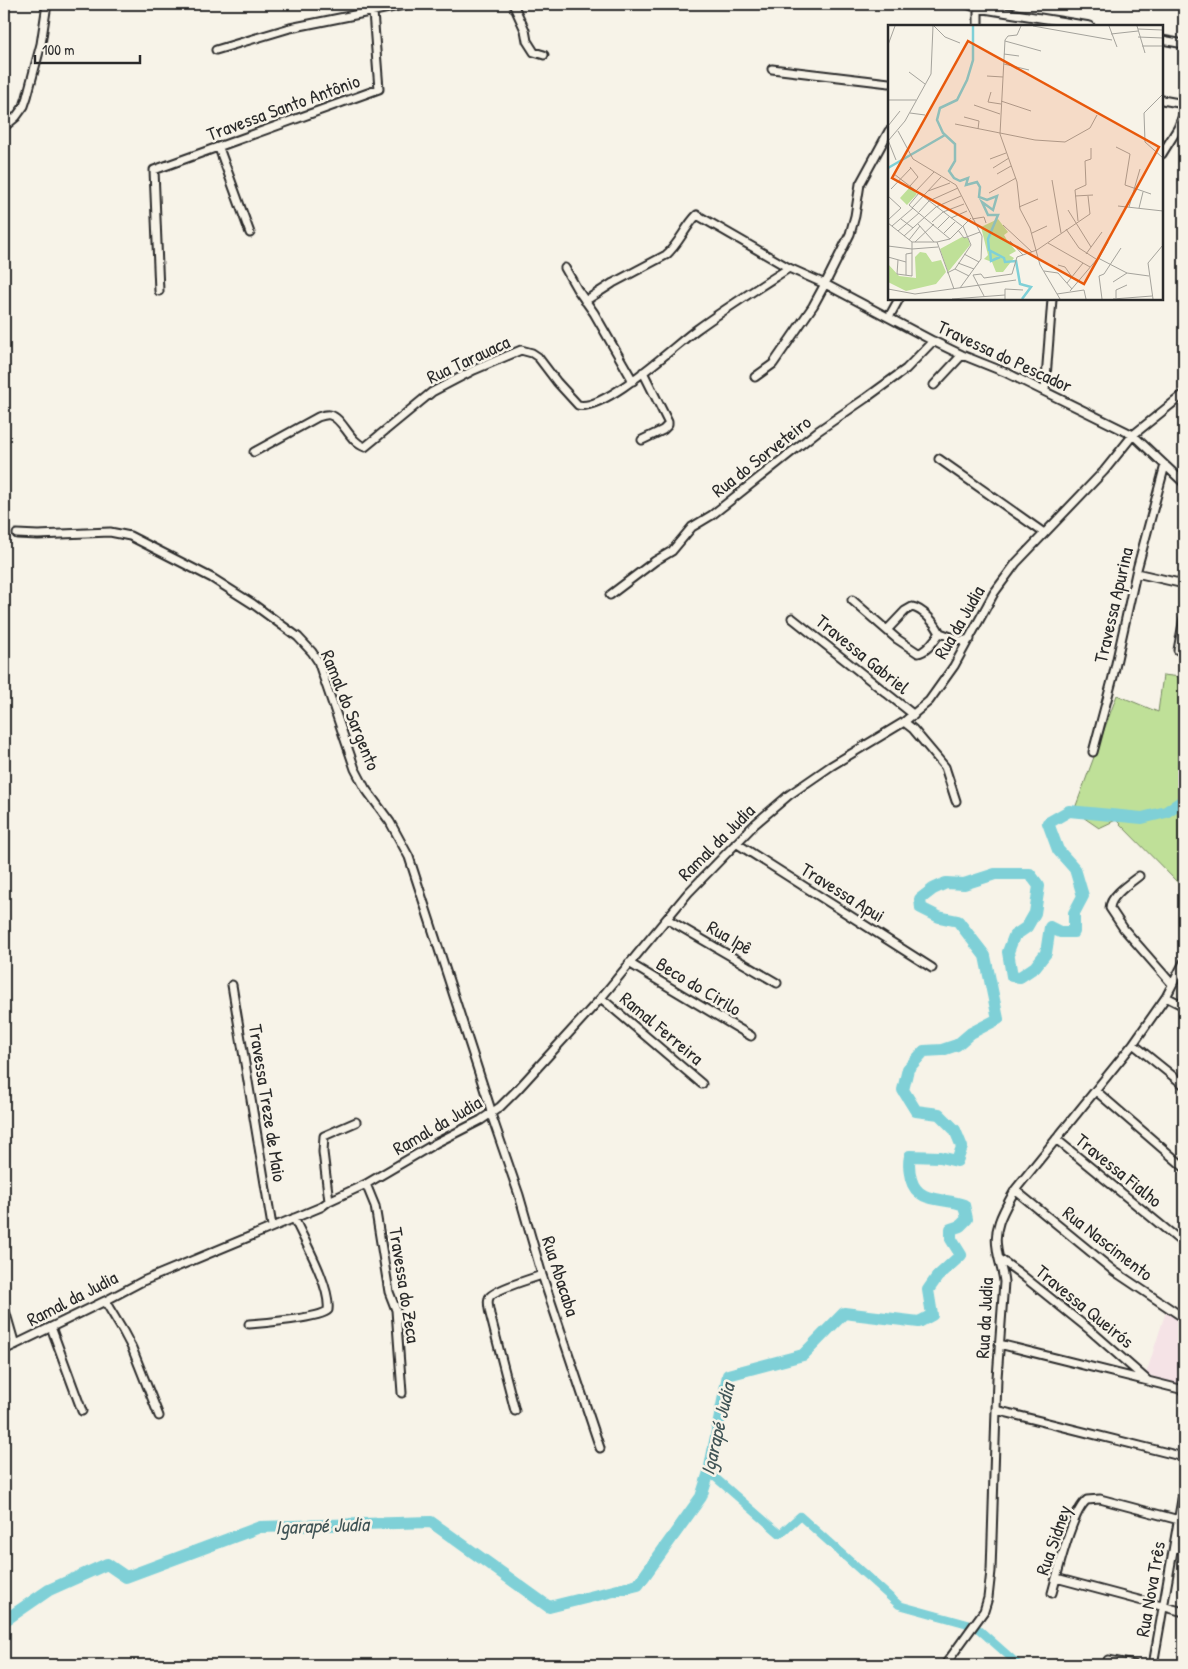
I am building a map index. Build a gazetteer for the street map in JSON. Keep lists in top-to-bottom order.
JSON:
{
  "streets": {
    "street": [
      "Travessa Santo Antônio",
      "Travessa do Pescador",
      "Rua Tarauaca",
      "Rua do Sorveteiro",
      "Travessa Apurina",
      "Rua da Judia",
      "Travessa Gabriel",
      "Ramal do Sargento",
      "Ramal da Judia",
      "Travessa Apui",
      "Rua Ipê",
      "Beco do Cirilo",
      "Ramal Ferreira",
      "Travessa Treze de Maio",
      "Travessa Fialho",
      "Rua Nascimento",
      "Rua Abacaba",
      "Travessa do Zeca",
      "Travessa Queirós",
      "Rua Sidney",
      "Rua Nova Três"
    ]
  },
  "crossings": [
    ["Travessa do Pescador", "Rua Tarauaca"],
    ["Travessa do Pescador", "Rua do Sorveteiro"],
    ["Travessa do Pescador", "Travessa Apurina"],
    ["Travessa do Pescador", "Rua da Judia"],
    ["Rua da Judia", "Travessa Gabriel"],
    ["Rua da Judia", "Ramal da Judia"],
    ["Rua da Judia", "Travessa Fialho"],
    ["Rua da Judia", "Rua Nascimento"],
    ["Rua da Judia", "Travessa Queirós"],
    ["Ramal do Sargento", "Ramal da Judia"],
    ["Ramal do Sargento", "Rua Abacaba"],
    ["Ramal da Judia", "Travessa Apui"],
    ["Ramal da Judia", "Rua Ipê"],
    ["Ramal da Judia", "Beco do Cirilo"],
    ["Ramal da Judia", "Ramal Ferreira"],
    ["Ramal da Judia", "Travessa Treze de Maio"],
    ["Ramal da Judia", "Rua Abacaba"],
    ["Ramal da Judia", "Travessa do Zeca"],
    ["Rua Sidney", "Rua Nova Três"]
  ],
  "water": ["Igarapé Judia"],
  "scale_bar": "100 m"
}
